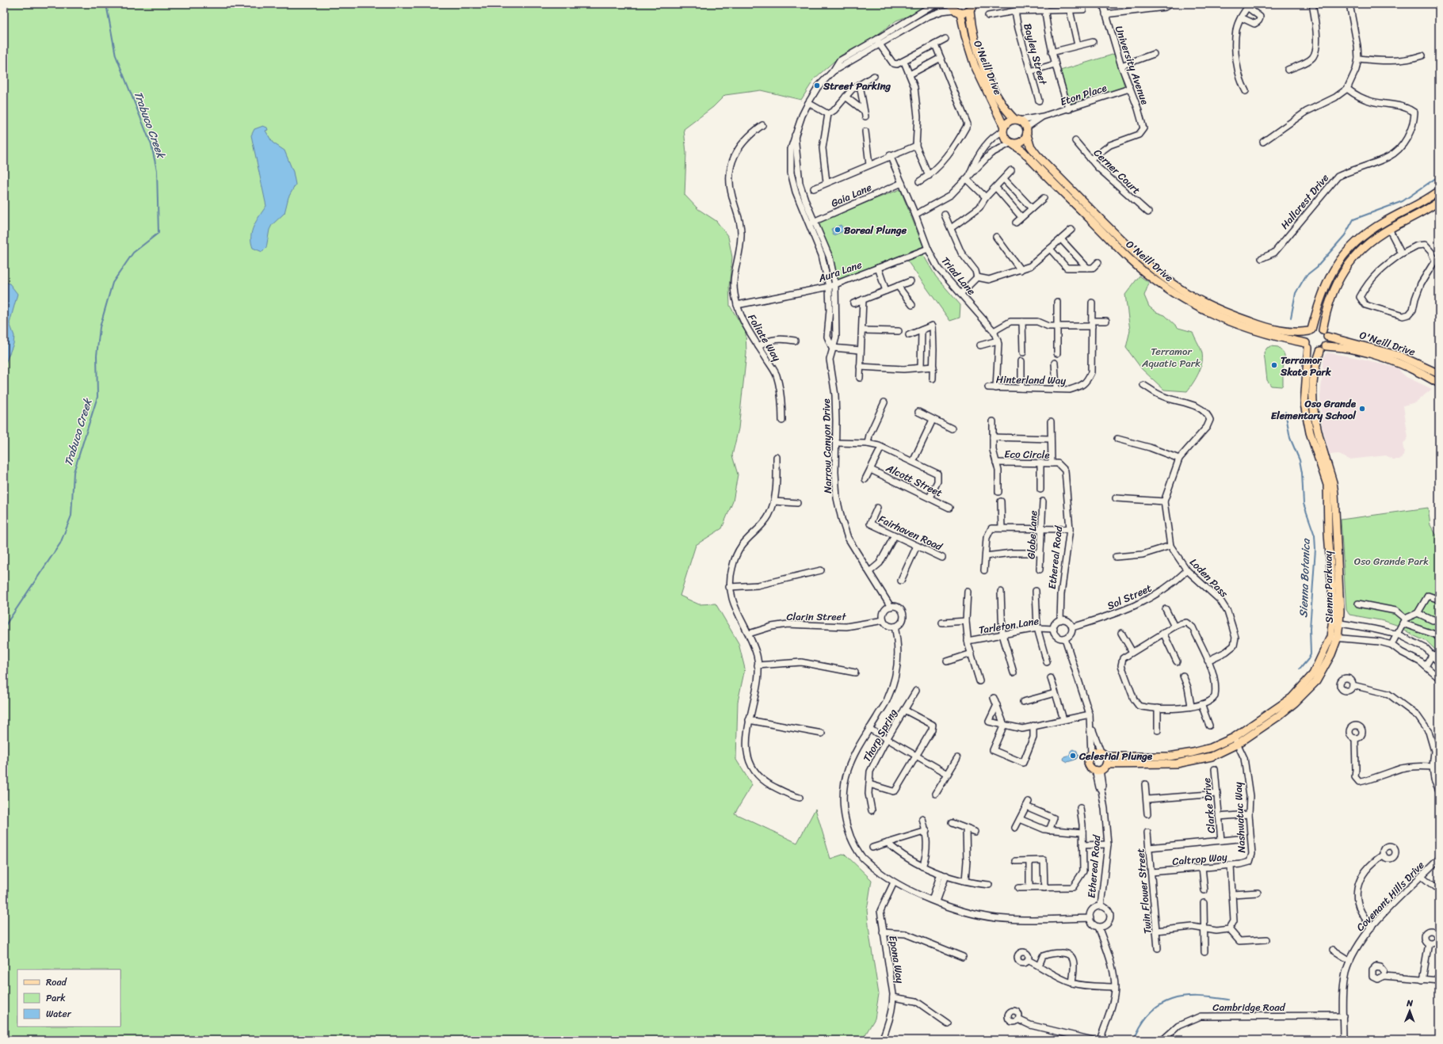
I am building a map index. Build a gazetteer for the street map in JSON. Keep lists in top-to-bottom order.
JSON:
{
  "streets": {
    "main road": ["O'Neill Drive", "Ethereal Road", "Sienna Parkway"],
    "street": [
      "Bayley Street",
      "University Avenue",
      "Eton Place",
      "Cerner Court",
      "Gaia Lane",
      "Hallcrest Drive",
      "Aura Lane",
      "Triad Lane",
      "Foliate Way",
      "Hinterland Way",
      "Narrow Canyon Drive",
      "Eco Circle",
      "Alcott Street",
      "Fairhaven Road",
      "Globe Lane",
      "Loden Pass",
      "Sol Street",
      "Clarin Street",
      "Tarleton Lane",
      "Thorp Spring",
      "Clarke Drive",
      "Nashwatuc Way",
      "Caltrop Way",
      "Twin Flower Street",
      "Covenant Hills Drive",
      "Epona Way",
      "Cambridge Road"
    ]
  },
  "crossings": [
    ["University Avenue", "Eton Place"],
    ["University Avenue", "Cerner Court"],
    ["O'Neill Drive", "Eton Place"],
    ["O'Neill Drive", "Narrow Canyon Drive"],
    ["O'Neill Drive", "Sienna Parkway"],
    ["Gaia Lane", "Triad Lane"],
    ["Gaia Lane", "Narrow Canyon Drive"],
    ["Aura Lane", "Triad Lane"],
    ["Aura Lane", "Foliate Way"],
    ["Aura Lane", "Narrow Canyon Drive"],
    ["Triad Lane", "Hinterland Way"],
    ["Narrow Canyon Drive", "Clarin Street"],
    ["Eco Circle", "Ethereal Road"],
    ["Ethereal Road", "Sienna Parkway"],
    ["Ethereal Road", "Sol Street"],
    ["Ethereal Road", "Tarleton Lane"],
    ["Loden Pass", "Sol Street"],
    ["Sienna Parkway", "Nashwatuc Way"],
    ["Sol Street", "Tarleton Lane"],
    ["Nashwatuc Way", "Caltrop Way"],
    ["Caltrop Way", "Twin Flower Street"],
    ["Covenant Hills Drive", "Cambridge Road"]
  ],
  "water": ["Trabuco Creek", "Sienna Botanica"],
  "parks": ["Terramor Aquatic Park", "Oso Grande Park"],
  "places": [
    "Street Parking",
    "Boreal Plunge",
    "Terramor Skate Park",
    "Oso Grande Elementary School",
    "Celestial Plunge"
  ],
  "legend": ["Road", "Park", "Water"],
  "north": "top"
}
